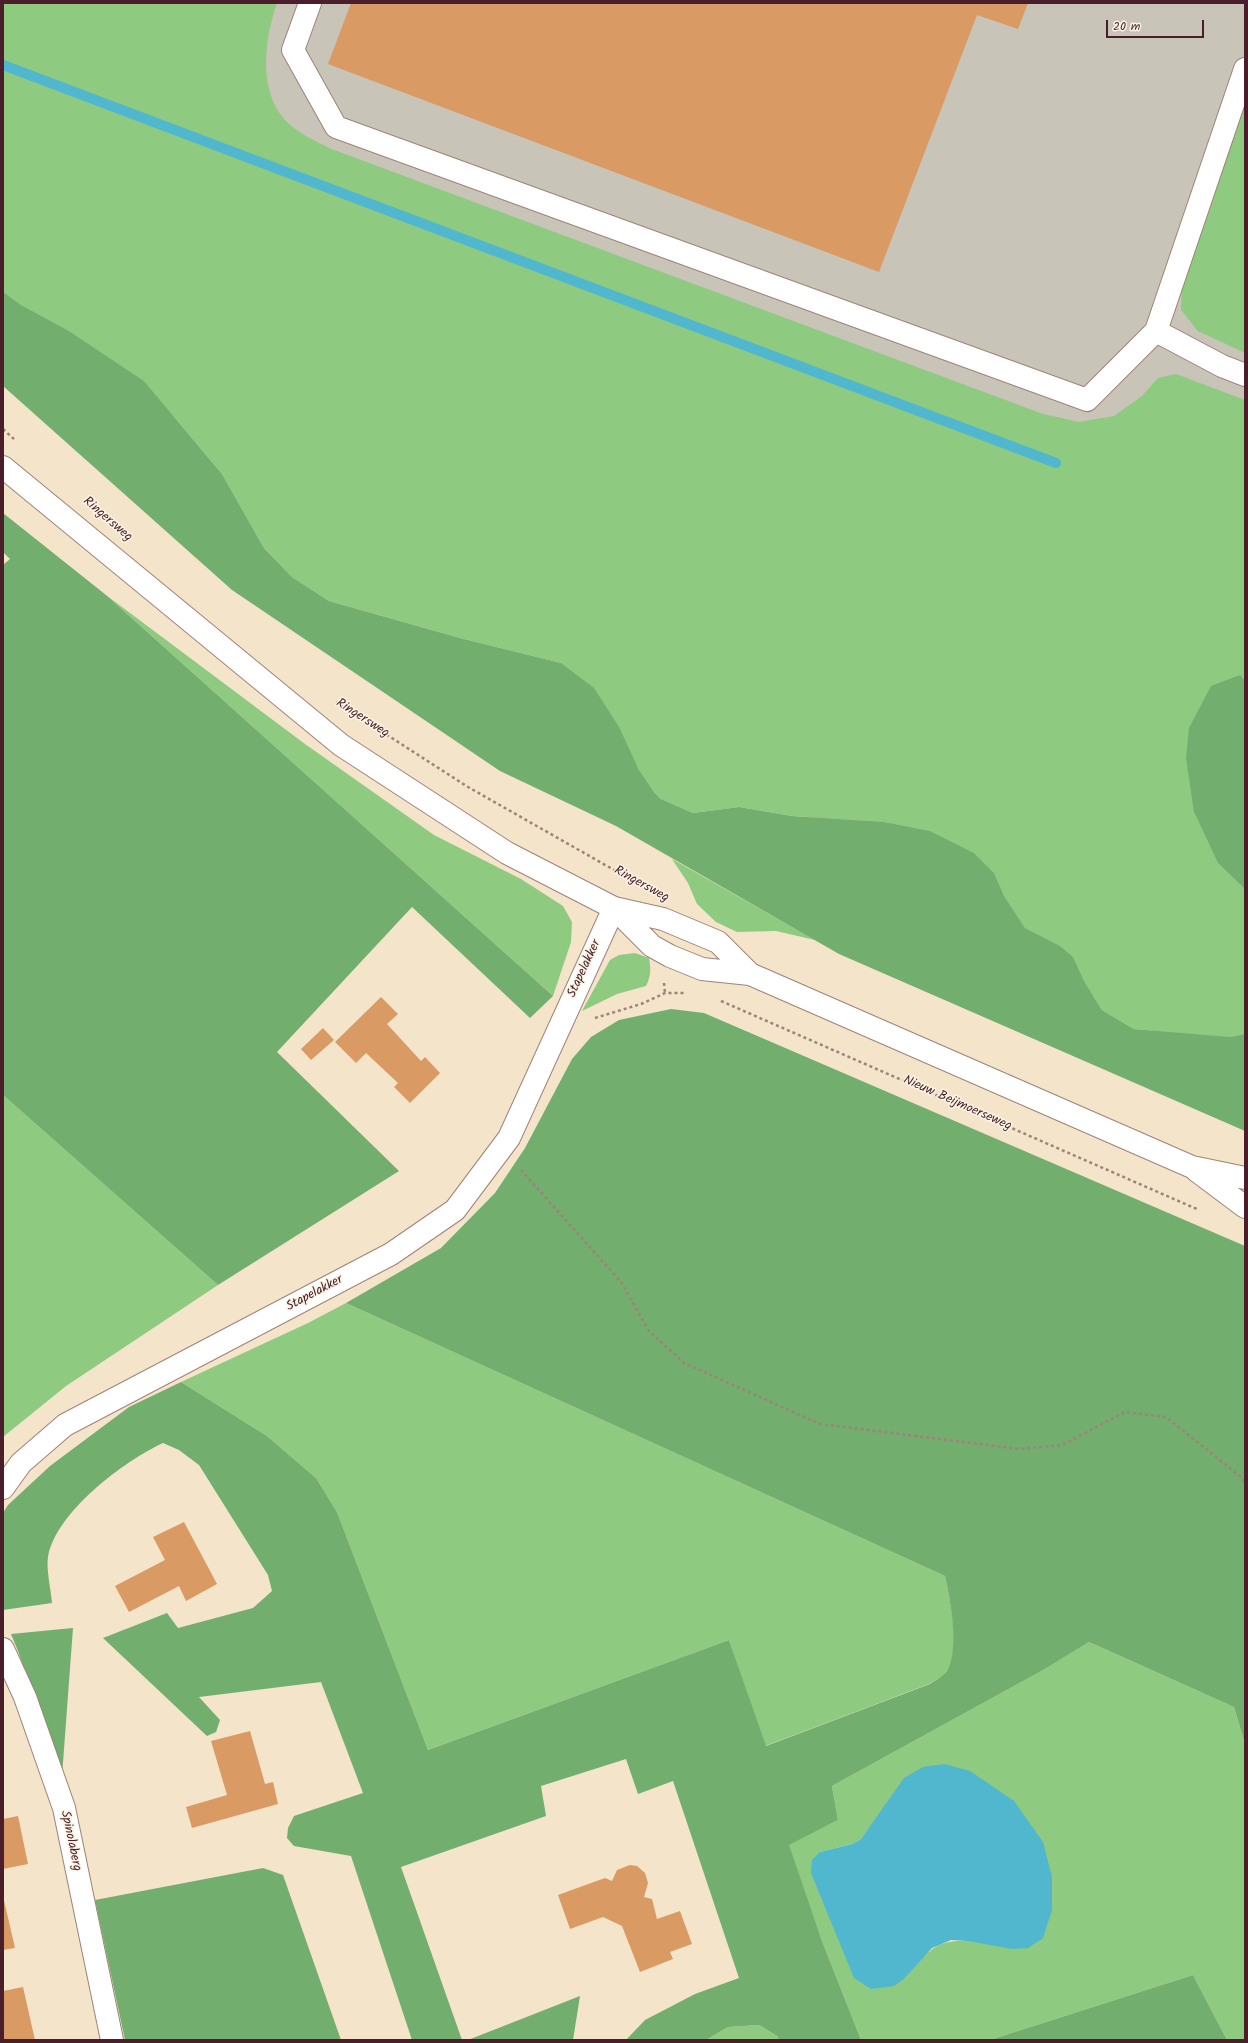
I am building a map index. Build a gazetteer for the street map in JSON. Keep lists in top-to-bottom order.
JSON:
{
  "streets": {
    "main road": ["Ringersweg", "Stapelakker", "Spinolaberg"],
    "path": ["Nieuw Beijmoerseweg"]
  },
  "crossings": [
    ["Ringersweg", "Stapelakker"]
  ],
  "scale_bar": "20 m"
}
